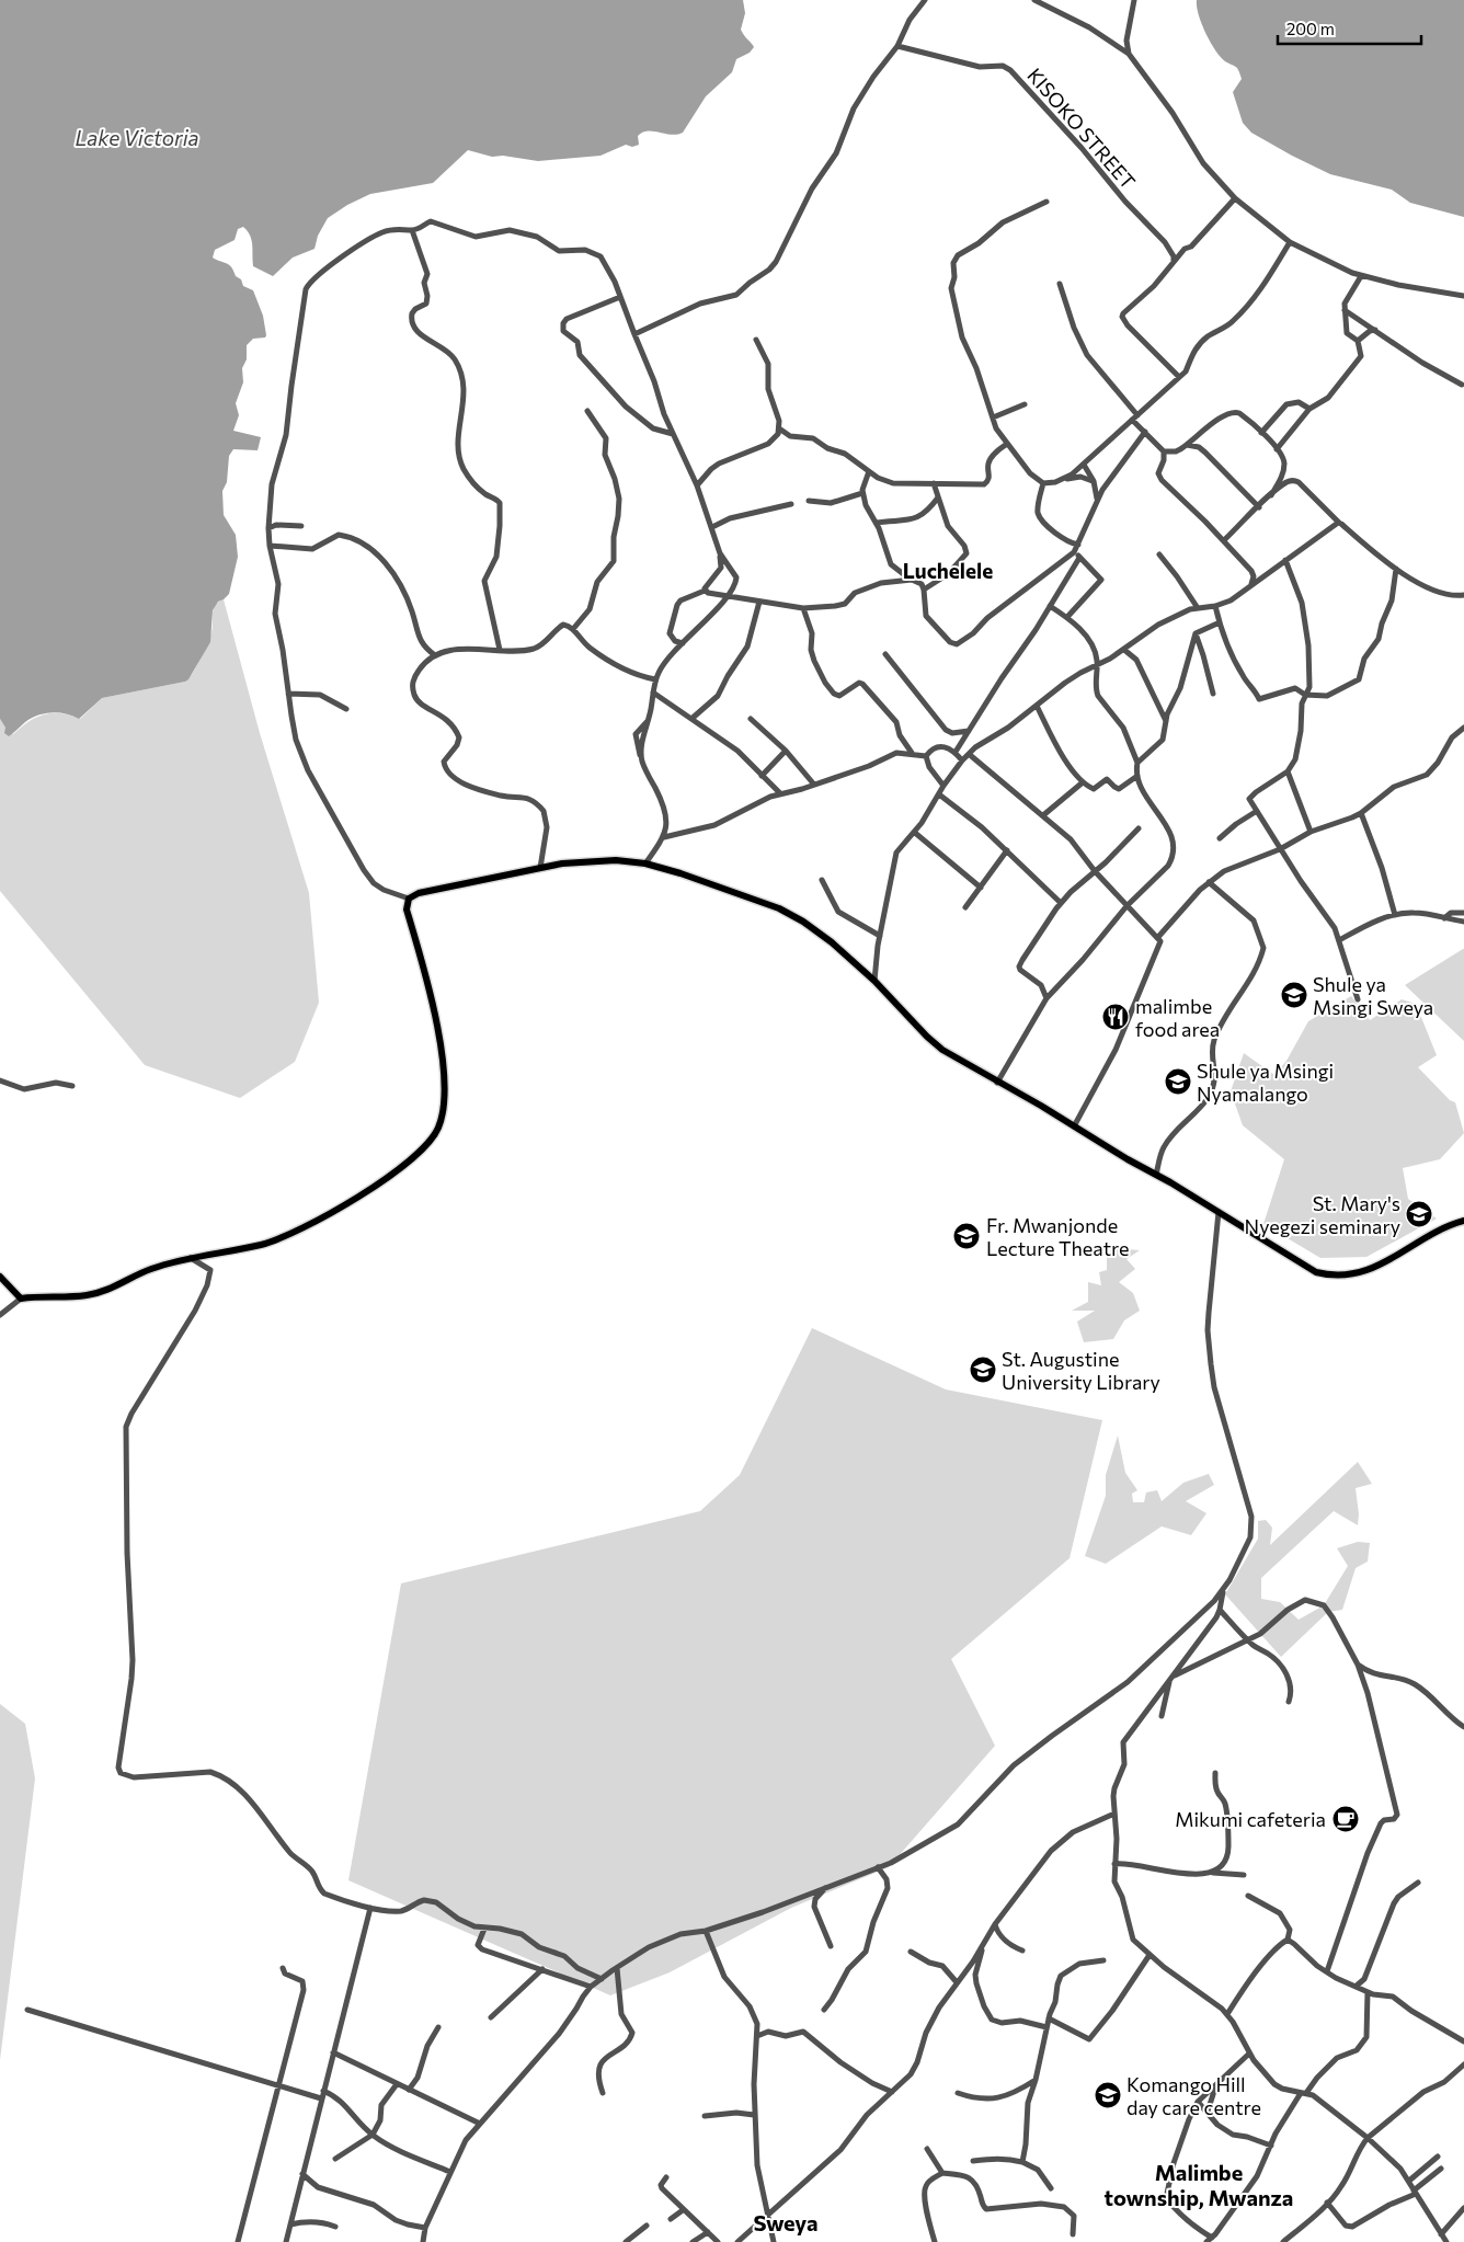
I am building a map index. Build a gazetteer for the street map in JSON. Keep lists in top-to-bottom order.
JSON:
{
  "streets": {
    "street": ["KISOKO STREET"]
  },
  "districts": ["Luchelele", "Malimbe township, Mwanza", "Sweya"],
  "water": ["Lake Victoria"],
  "places": {
    "school or university": [
      "Shule ya Msingi Sweya",
      "Shule ya Msingi Nyamalango",
      "St. Mary's Nyegezi seminary",
      "Fr. Mwanjonde Lecture Theatre",
      "St. Augustine University Library",
      "Komango Hill day care centre"
    ],
    "restaurant": ["malimbe food area"],
    "cafe": ["Mikumi cafeteria"]
  },
  "scale_bar": "200 m"
}
